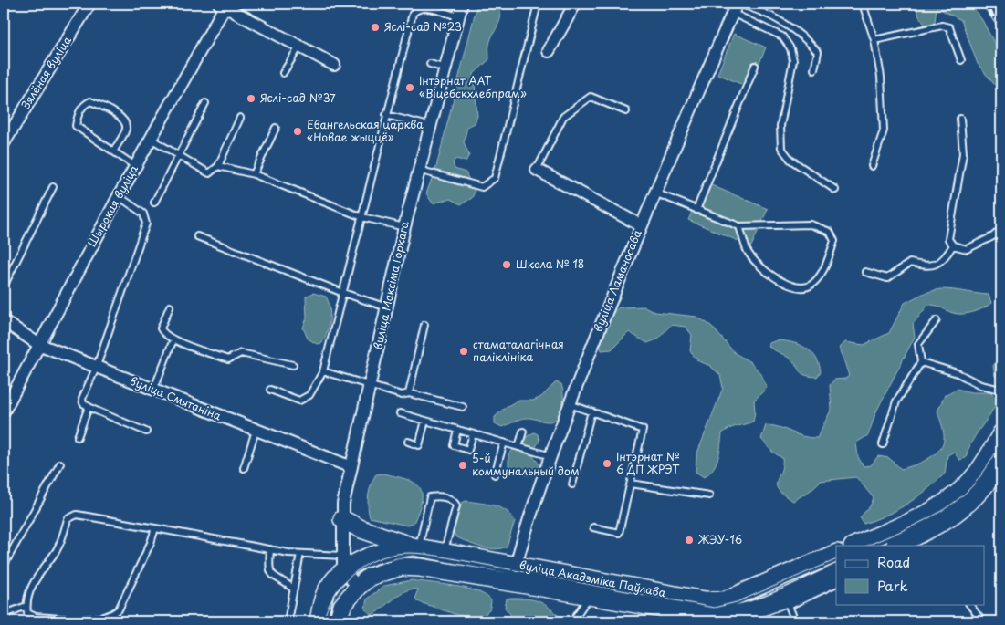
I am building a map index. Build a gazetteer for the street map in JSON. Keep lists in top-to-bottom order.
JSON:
{
  "streets": {
    "main road": ["вуліца Максіма Горкага", "вуліца Акадэміка Паўлава"],
    "street": [
      "Зялёная вуліца",
      "Шырокая вуліца",
      "вуліца Ламаносава",
      "вуліца Смятаніна"
    ]
  },
  "crossings": [
    ["Шырокая вуліца", "вуліца Смятаніна"],
    ["вуліца Ламаносава", "вуліца Акадэміка Паўлава"],
    ["вуліца Максіма Горкага", "вуліца Смятаніна"],
    ["вуліца Максіма Горкага", "вуліца Акадэміка Паўлава"]
  ],
  "places": [
    "Яслі-сад №23",
    "Інтэрнат ААТ «Віцебскхлебпрам»",
    "Яслі-сад №37",
    "Евангельская царква «Новае жыццё»",
    "Школа № 18",
    "стаматалагічная паліклініка",
    "Інтэрнат № 6 ДП ЖРЭТ",
    "5-й коммунальный дом",
    "ЖЭУ-16"
  ],
  "legend": ["Road", "Park"]
}
